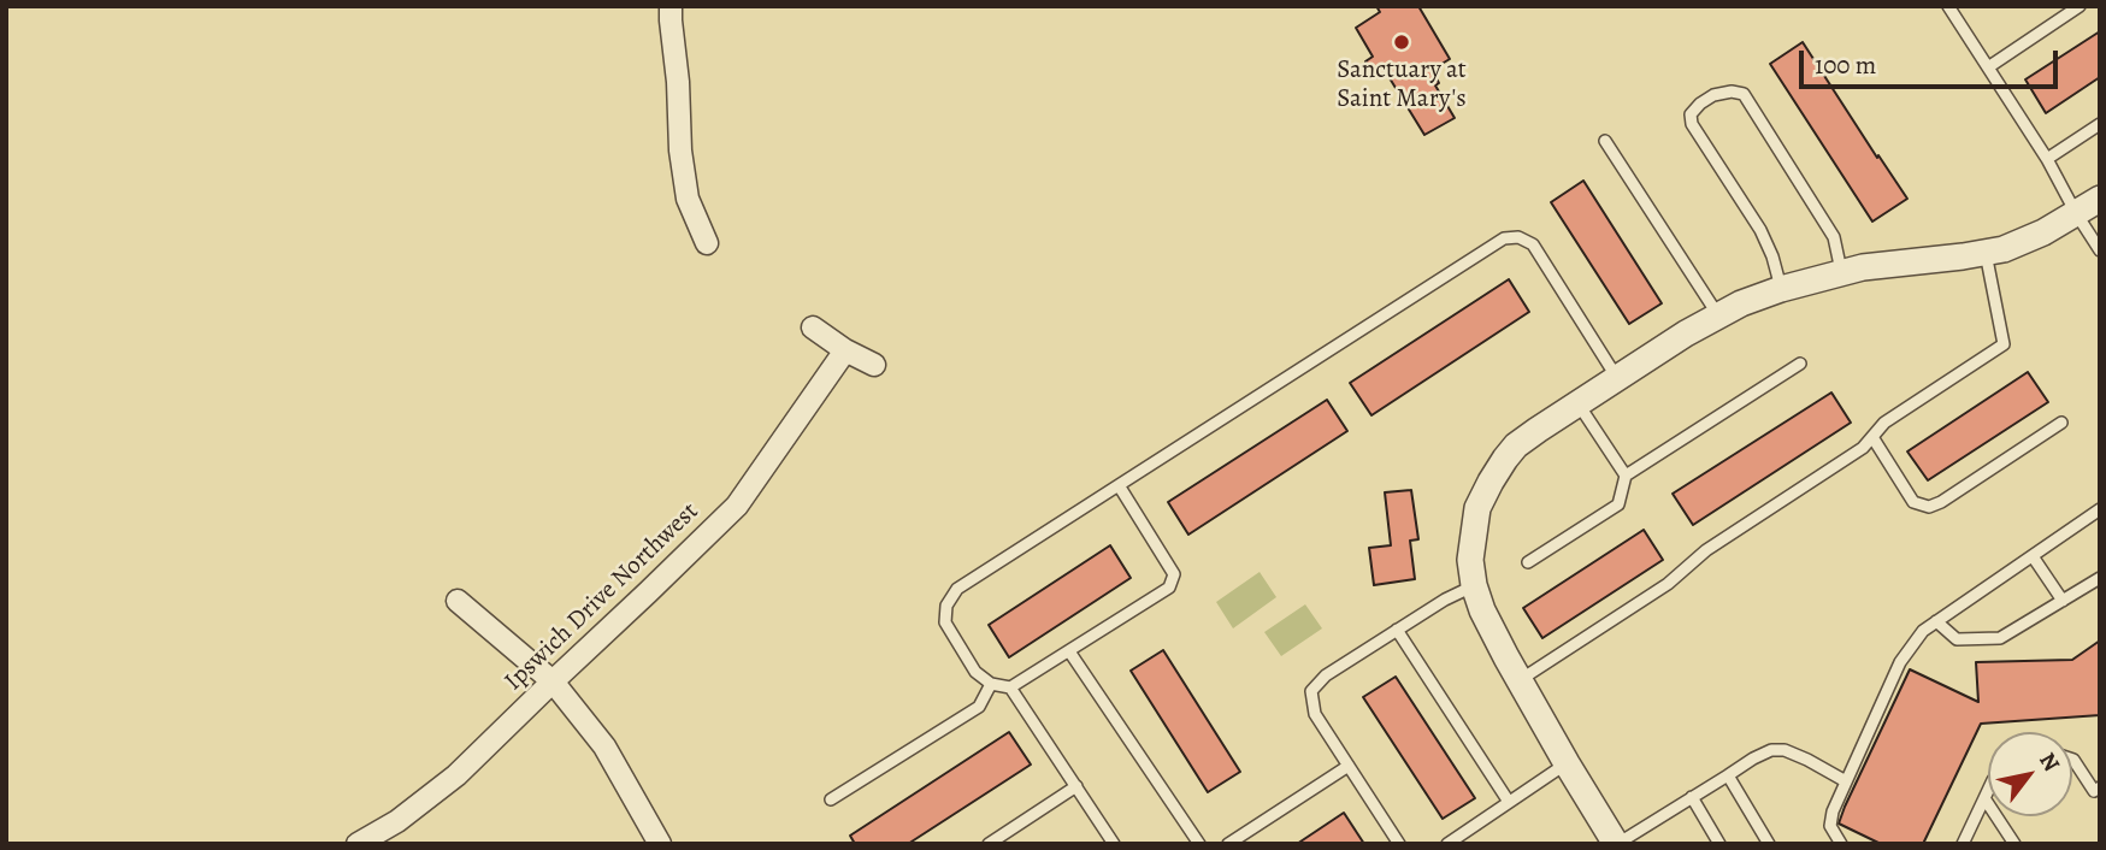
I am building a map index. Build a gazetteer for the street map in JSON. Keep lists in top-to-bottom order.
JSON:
{
  "streets": {
    "street": ["Ipswich Drive Northwest"]
  },
  "places": ["Sanctuary at Saint Mary's"],
  "scale_bar": "100 m",
  "north": "top right"
}
